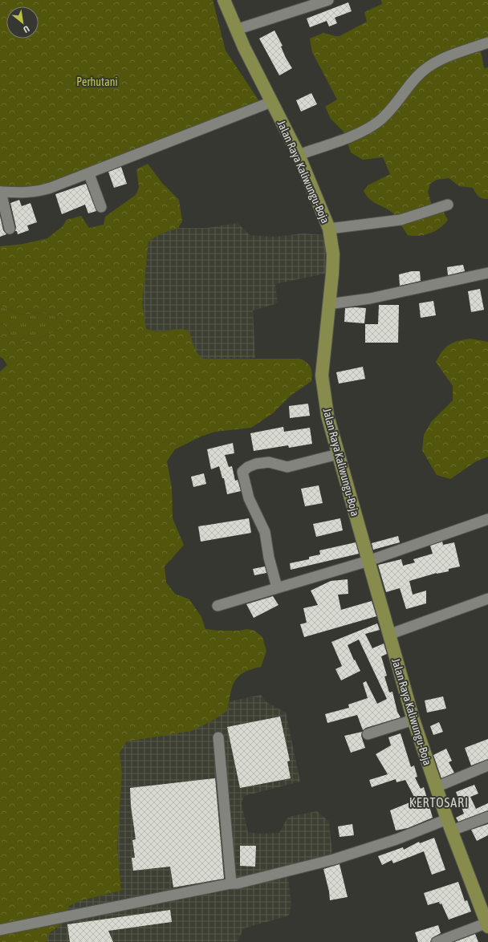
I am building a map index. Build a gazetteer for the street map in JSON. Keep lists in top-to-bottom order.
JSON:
{
  "streets": {
    "main road": ["Jalan Raya Kaliwungu-Boja"]
  },
  "districts": ["KERTOSARI"],
  "parks": ["Perhutani"],
  "north": "bottom right"
}
